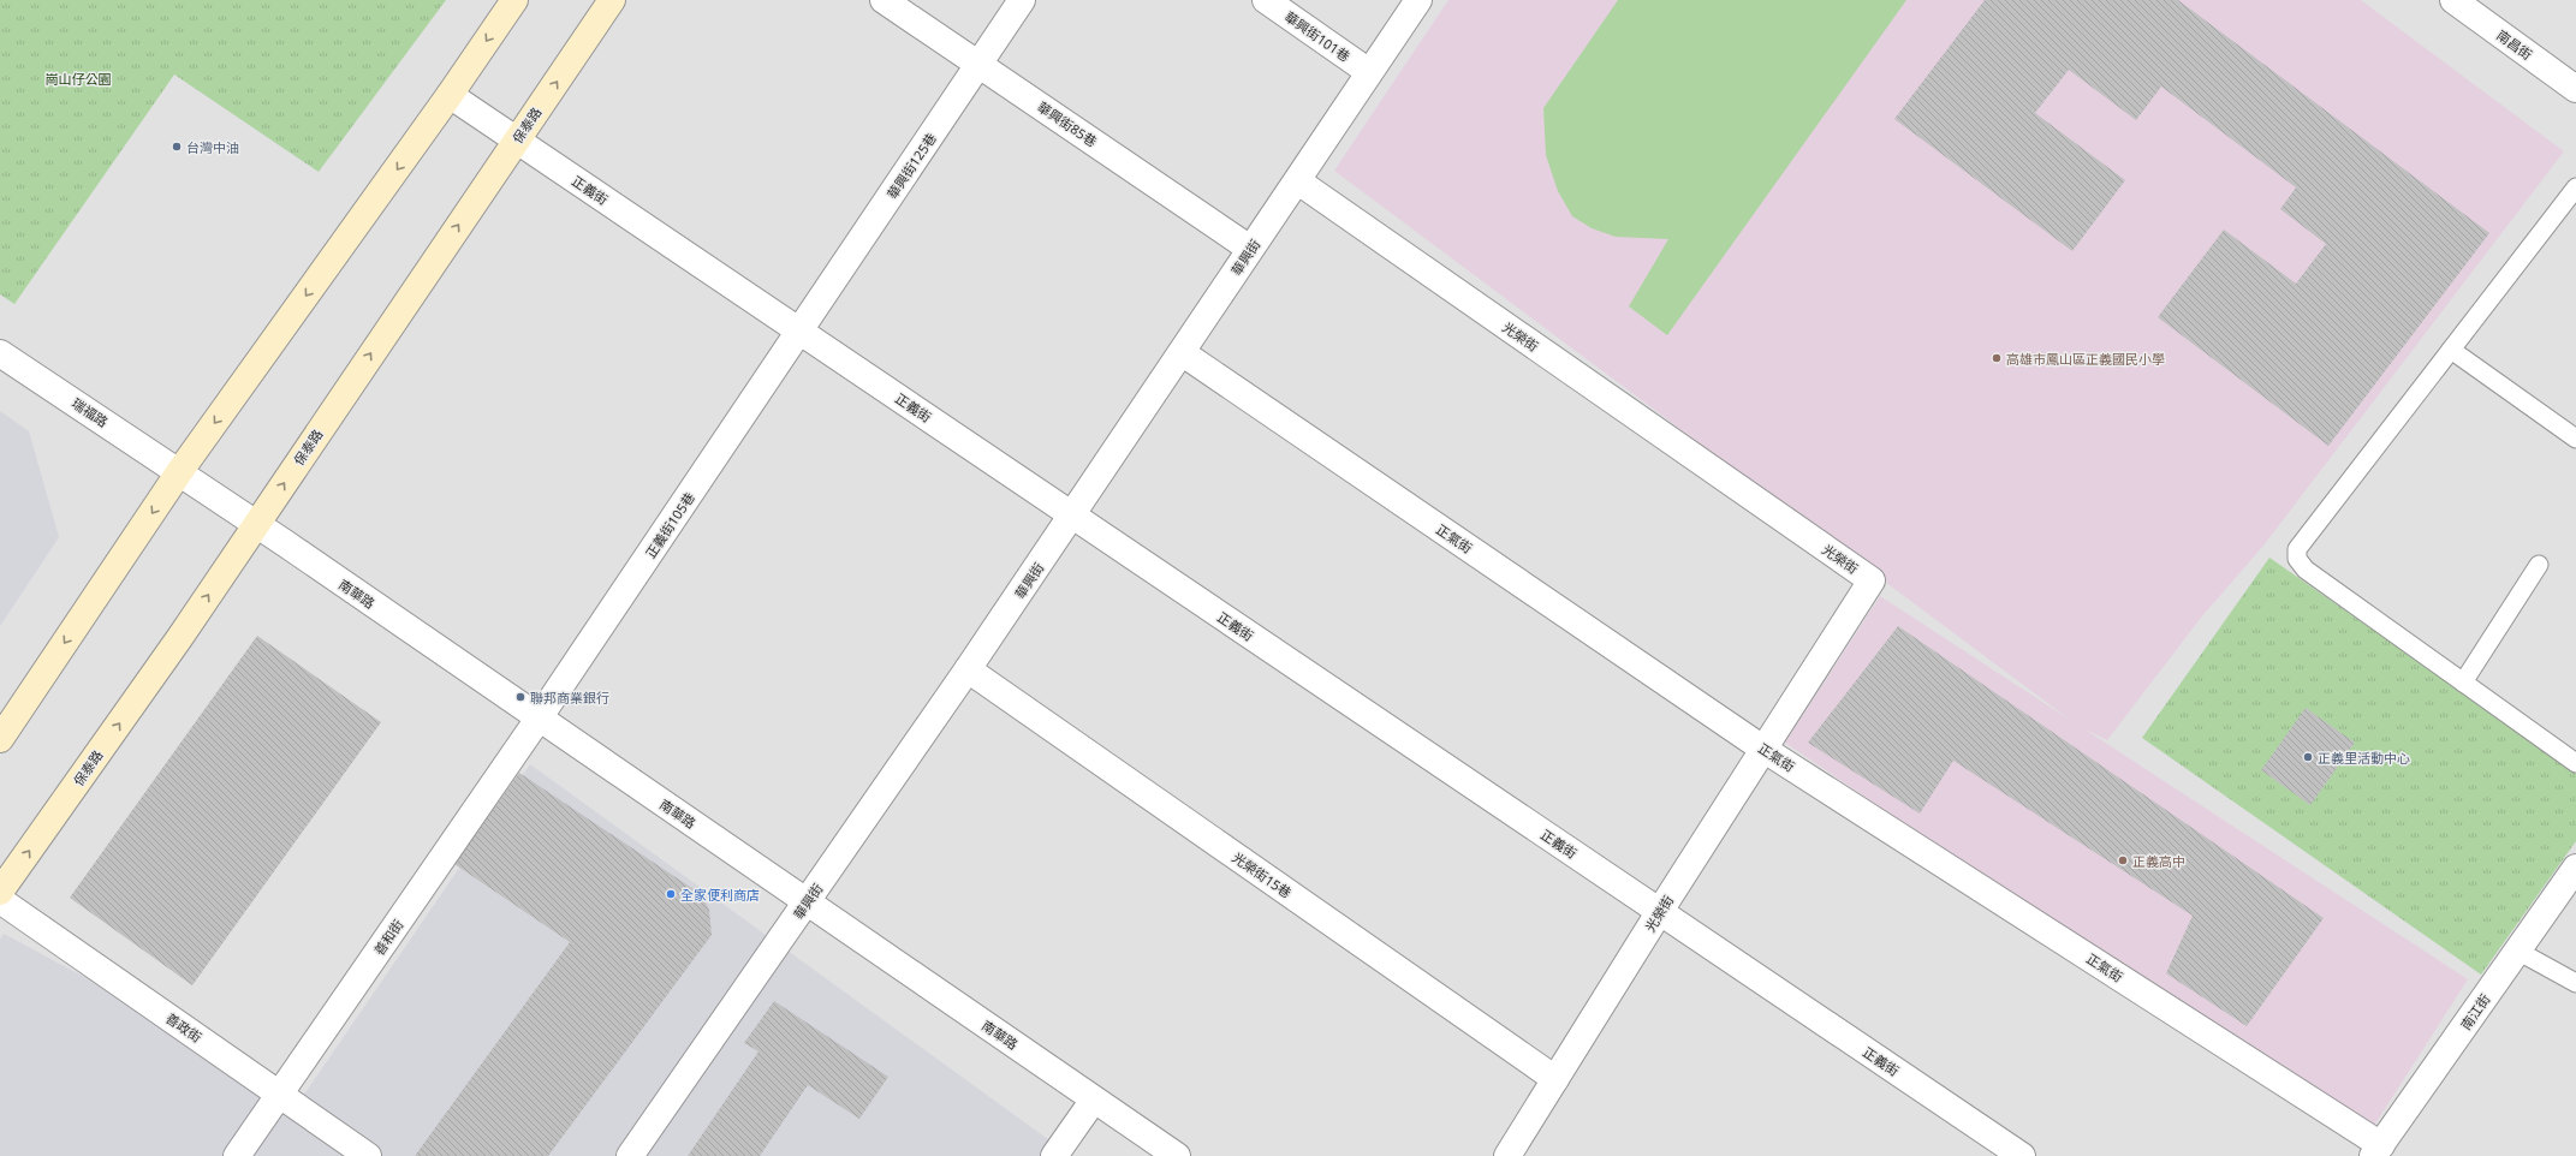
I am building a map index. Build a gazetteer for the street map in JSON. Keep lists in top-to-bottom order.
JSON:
{
  "streets": {
    "street": [
      "華興街101巷",
      "南昌街",
      "華興街85巷",
      "保泰路",
      "華興街125巷",
      "正義街",
      "華興街",
      "光榮街",
      "瑞福路",
      "正義街105巷",
      "正氣街",
      "南華路",
      "光榮街15巷",
      "善和街",
      "南江街",
      "善政街"
    ]
  },
  "crossings": [
    ["華興街101巷", "華興街"],
    ["華興街85巷", "華興街125巷"],
    ["華興街85巷", "華興街"],
    ["保泰路", "正義街"],
    ["保泰路", "南華路"],
    ["華興街125巷", "正義街"],
    ["華興街125巷", "正義街105巷"],
    ["正義街", "華興街"],
    ["正義街", "光榮街"],
    ["正義街", "正義街105巷"],
    ["華興街", "光榮街"],
    ["華興街", "正氣街"],
    ["華興街", "南華路"],
    ["華興街", "光榮街15巷"],
    ["光榮街", "正氣街"],
    ["光榮街", "光榮街15巷"],
    ["瑞福路", "南華路"],
    ["正義街105巷", "南華路"],
    ["正義街105巷", "善和街"],
    ["正氣街", "南江街"],
    ["南華路", "善和街"],
    ["善和街", "善政街"]
  ],
  "parks": ["崗山仔公園"],
  "places": [
    "台灣中油",
    "高雄市鳳山區正義國民小學",
    "聯邦商業銀行",
    "正義里活動中心",
    "正義高中",
    "全家便利商店"
  ]
}
